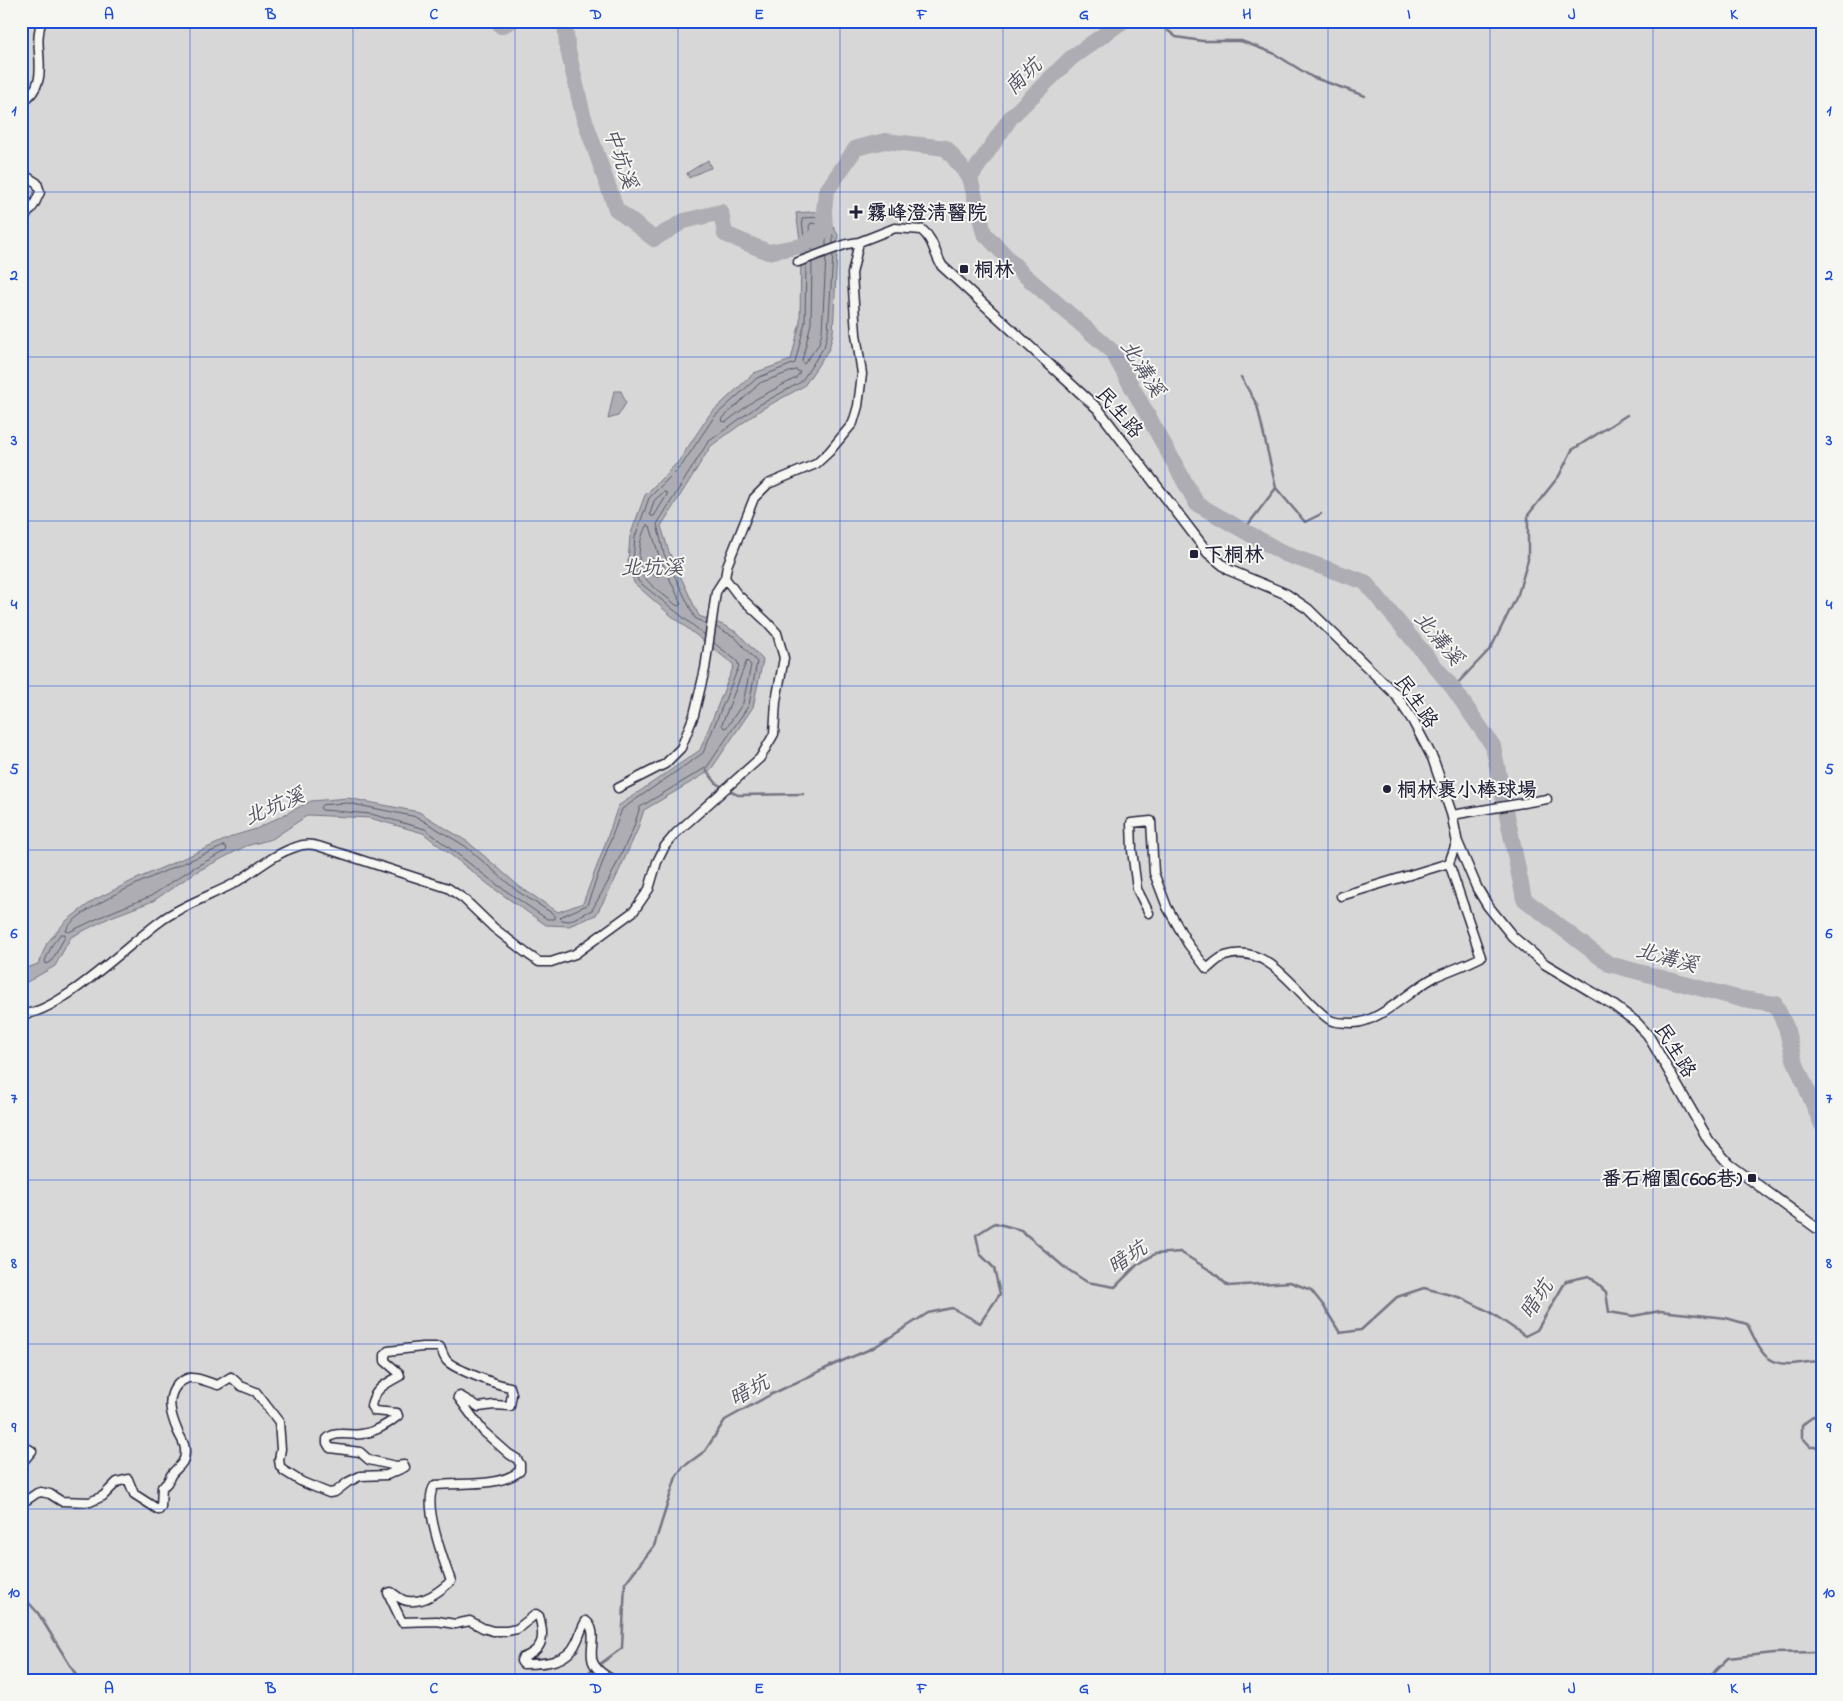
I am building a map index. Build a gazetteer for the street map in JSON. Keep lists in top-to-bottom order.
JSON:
{
  "streets": {
    "street": ["民生路"]
  },
  "water": [
    "南坑",
    "中坑溪",
    "北溝溪",
    "北坑溪",
    "暗坑"
  ],
  "places": {
    "health": ["霧峰澄清醫院"],
    "transit": ["桐林", "下桐林", "番石榴園(606巷)"],
    "other": ["桐林裹小棒球場"]
  },
  "grid": {
    "columns": [
      "A",
      "B",
      "C",
      "D",
      "E",
      "F",
      "G",
      "H",
      "I",
      "J",
      "K"
    ],
    "rows": [
      "1",
      "2",
      "3",
      "4",
      "5",
      "6",
      "7",
      "8",
      "9",
      "10"
    ]
  }
}
